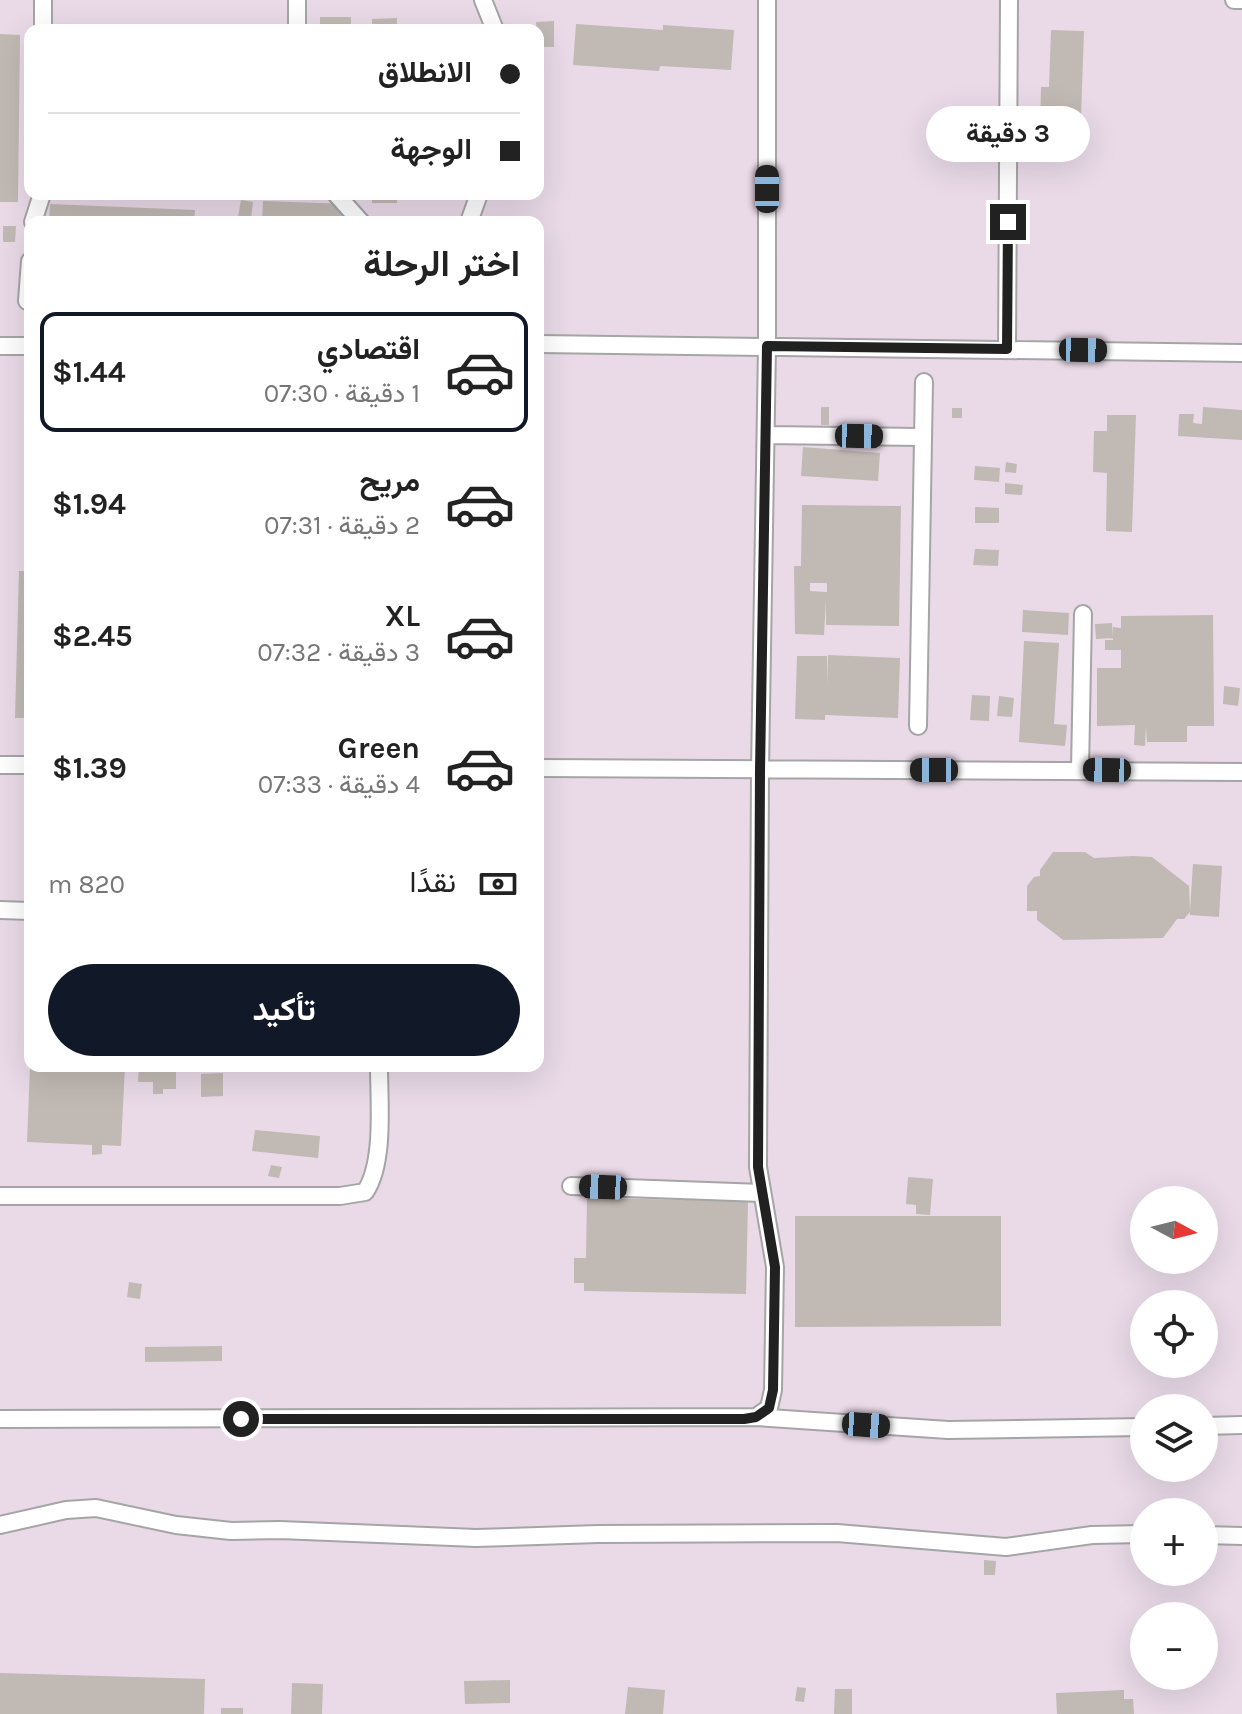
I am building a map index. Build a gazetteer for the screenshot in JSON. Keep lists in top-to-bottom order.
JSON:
{
  "north": "right",
  "page": {
    "banner": ["الانطلاق", "الوجهة"],
    "bubble": "3 دقيقة",
    "heading": "اختر الرحلة",
    "list": [
      {
        "name": "اقتصادي",
        "note": "1 دقيقة · 07:30",
        "value": "$1.44"
      },
      {
        "name": "مريح",
        "note": "2 دقيقة · 07:31",
        "value": "$1.94"
      },
      {
        "name": "XL",
        "note": "3 دقيقة · 07:32",
        "value": "$2.45"
      },
      {
        "name": "Green",
        "note": "4 دقيقة · 07:33",
        "value": "$1.39"
      }
    ],
    "pay": ["نقدًا", "820 m"],
    "buttons": "تأكيد",
    "map_buttons": ["+", "−"]
  }
}
